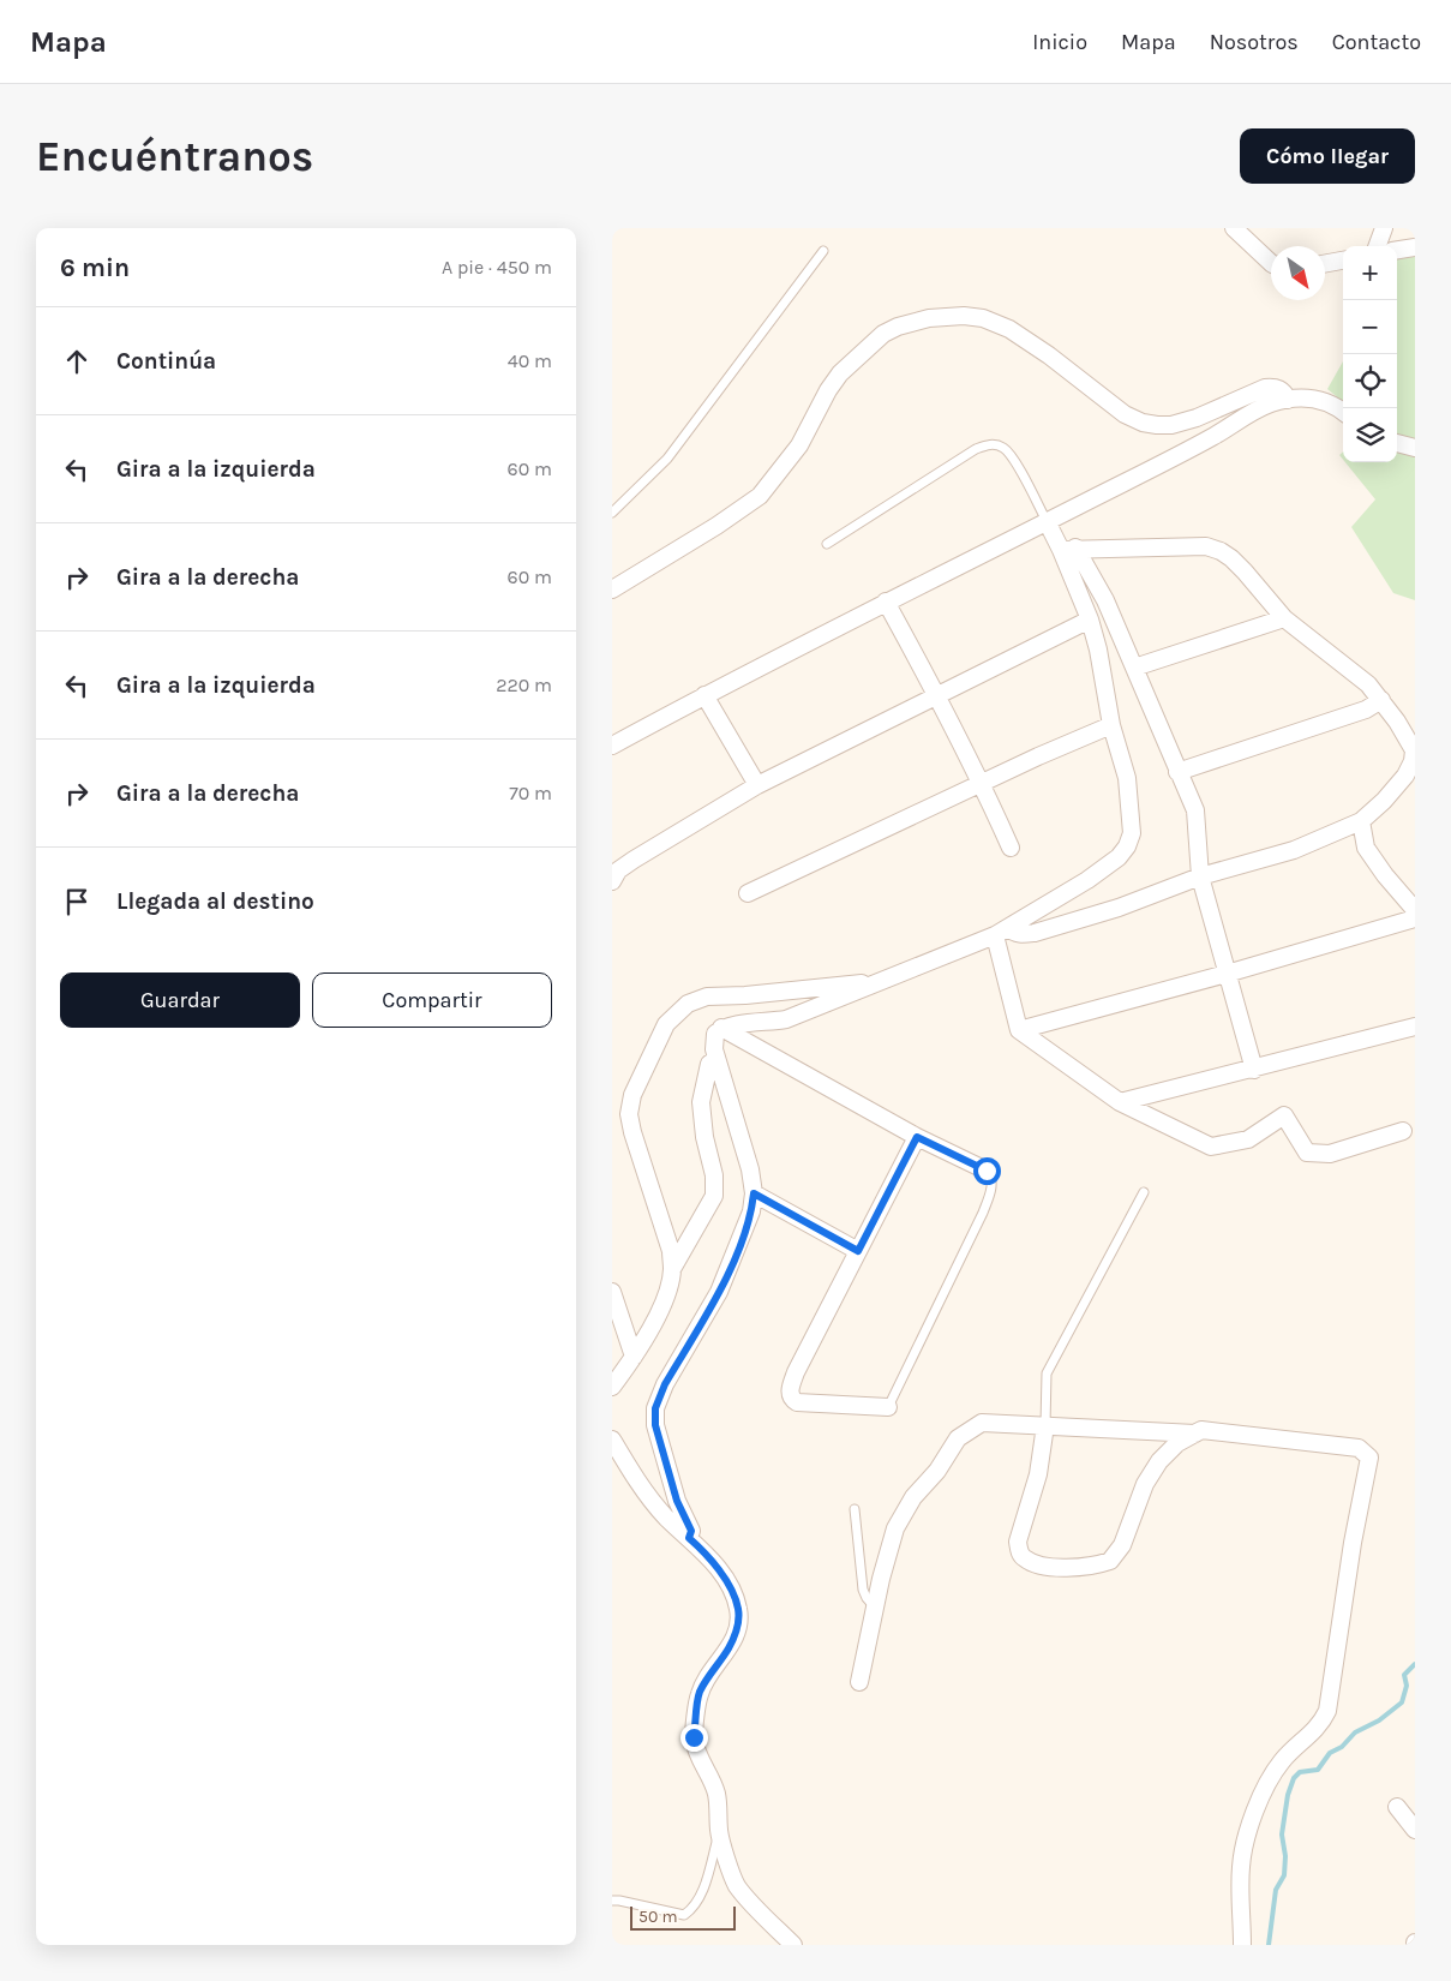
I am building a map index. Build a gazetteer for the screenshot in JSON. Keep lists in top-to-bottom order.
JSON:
{
  "scale_bar": "50 m",
  "north": "bottom right",
  "page": {
    "header": "Mapa",
    "nav": [
      "Inicio",
      "Mapa",
      "Nosotros",
      "Contacto"
    ],
    "buttons": [
      "Cómo llegar",
      ["Guardar", "Compartir"]
    ],
    "title": "Encuéntranos",
    "heading": ["6 min", "A pie · 450 m"],
    "map_buttons": ["+", "−"],
    "list": [
      ["Continúa", "40 m"],
      ["Gira a la izquierda", "60 m"],
      ["Gira a la derecha", "60 m"],
      ["Gira a la izquierda", "220 m"],
      ["Gira a la derecha", "70 m"],
      "Llegada al destino"
    ],
    "scale": "50 m"
  }
}
